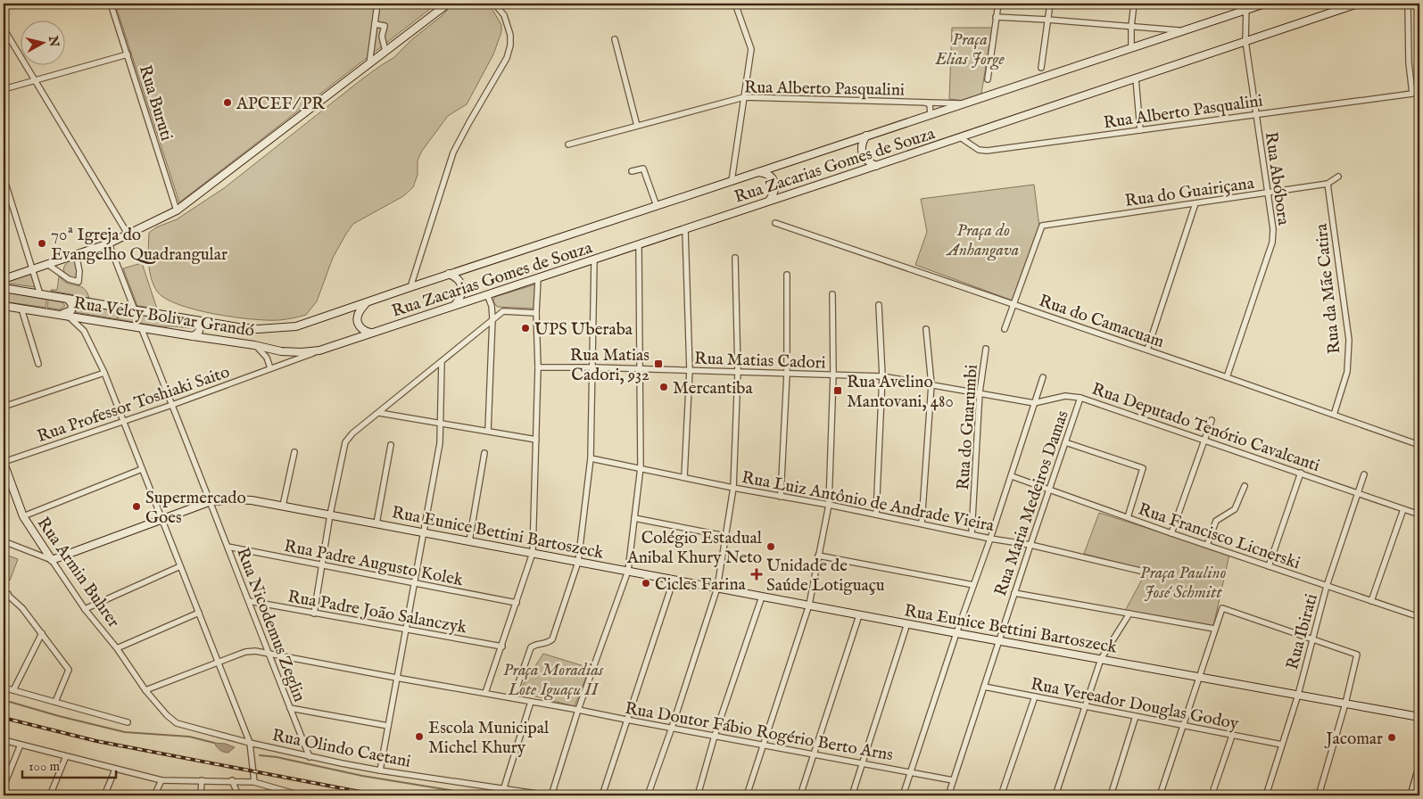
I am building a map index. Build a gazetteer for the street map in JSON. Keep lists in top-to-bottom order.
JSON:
{
  "streets": {
    "main road": [
      "Rua Zacarias Gomes de Souza",
      "Rua Velcy Bolivar Grandó",
      "Rua Eunice Bettini Bartoszeck",
      "Rua Armin Buhrer"
    ],
    "street": [
      "Rua Alberto Pasqualini",
      "Rua Buruti",
      "Rua Abóbora",
      "Rua do Guairiçana",
      "Rua da Mãe Catira",
      "Rua do Camacuam",
      "Rua Matias Cadori",
      "Rua Professor Toshiaki Saito",
      "Rua Deputado Tenório Cavalcanti",
      "Rua do Guarumbi",
      "Rua Luiz Antônio de Andrade Vieira",
      "Rua Maria Medeiros Damas",
      "Rua Francisco Licnerski",
      "Rua Padre Augusto Kolek",
      "Rua Padre João Salanczyk",
      "Rua Nicodemus Zeglin",
      "Rua Ibirati",
      "Rua Vereador Douglas Godoy",
      "Rua Doutor Fábio Rogério Berto Arns",
      "Rua Olindo Caetani"
    ]
  },
  "crossings": [
    ["Rua Alberto Pasqualini", "Rua Zacarias Gomes de Souza"],
    ["Rua Alberto Pasqualini", "Rua Abóbora"],
    ["Rua Zacarias Gomes de Souza", "Rua Abóbora"],
    ["Rua Zacarias Gomes de Souza", "Rua Velcy Bolivar Grandó"],
    ["Rua Zacarias Gomes de Souza", "Rua Professor Toshiaki Saito"],
    ["Rua Abóbora", "Rua do Guairiçana"],
    ["Rua Abóbora", "Rua do Camacuam"],
    ["Rua do Guairiçana", "Rua da Mãe Catira"],
    ["Rua do Guairiçana", "Rua do Camacuam"],
    ["Rua da Mãe Catira", "Rua do Camacuam"],
    ["Rua Velcy Bolivar Grandó", "Rua Professor Toshiaki Saito"],
    ["Rua Velcy Bolivar Grandó", "Rua Nicodemus Zeglin"],
    ["Rua Matias Cadori", "Rua Deputado Tenório Cavalcanti"],
    ["Rua Matias Cadori", "Rua do Guarumbi"],
    ["Rua Professor Toshiaki Saito", "Rua Armin Buhrer"],
    ["Rua Professor Toshiaki Saito", "Rua Nicodemus Zeglin"],
    ["Rua Deputado Tenório Cavalcanti", "Rua do Guarumbi"],
    ["Rua Deputado Tenório Cavalcanti", "Rua Maria Medeiros Damas"],
    ["Rua Deputado Tenório Cavalcanti", "Rua Ibirati"],
    ["Rua do Guarumbi", "Rua Luiz Antônio de Andrade Vieira"],
    ["Rua Luiz Antônio de Andrade Vieira", "Rua Maria Medeiros Damas"],
    ["Rua Maria Medeiros Damas", "Rua Eunice Bettini Bartoszeck"],
    ["Rua Maria Medeiros Damas", "Rua Francisco Licnerski"],
    ["Rua Maria Medeiros Damas", "Rua Vereador Douglas Godoy"],
    ["Rua Maria Medeiros Damas", "Rua Doutor Fábio Rogério Berto Arns"],
    ["Rua Eunice Bettini Bartoszeck", "Rua Armin Buhrer"],
    ["Rua Eunice Bettini Bartoszeck", "Rua Nicodemus Zeglin"],
    ["Rua Eunice Bettini Bartoszeck", "Rua Ibirati"],
    ["Rua Francisco Licnerski", "Rua Ibirati"],
    ["Rua Padre Augusto Kolek", "Rua Nicodemus Zeglin"],
    ["Rua Armin Buhrer", "Rua Doutor Fábio Rogério Berto Arns"],
    ["Rua Armin Buhrer", "Rua Olindo Caetani"],
    ["Rua Padre João Salanczyk", "Rua Nicodemus Zeglin"],
    ["Rua Nicodemus Zeglin", "Rua Doutor Fábio Rogério Berto Arns"],
    ["Rua Nicodemus Zeglin", "Rua Olindo Caetani"],
    ["Rua Ibirati", "Rua Vereador Douglas Godoy"],
    ["Rua Doutor Fábio Rogério Berto Arns", "Rua Olindo Caetani"]
  ],
  "parks": [
    "Praça Elias Jorge",
    "Praça do Anhangava",
    "Praça Paulino José Schmitt",
    "Praça Moradias Lote Iguaçu II"
  ],
  "places": {
    "other": [
      "APCEF/ PR",
      "70ª Igreja do Evangelho Quadrangular",
      "UPS Uberaba",
      "Mercantiba",
      "Supermercado Goes",
      "Colégio Estadual Anibal Khury Neto",
      "Cicles Farina",
      "Escola Municipal Michel Khury",
      "Jacomar"
    ],
    "transit": ["Rua Matias Cadori, 932", "Rua Avelino Mantovani, 480"],
    "health": ["Unidade de Saúde Lotiguaçu"]
  },
  "scale_bar": "100 m",
  "north": "right"
}
